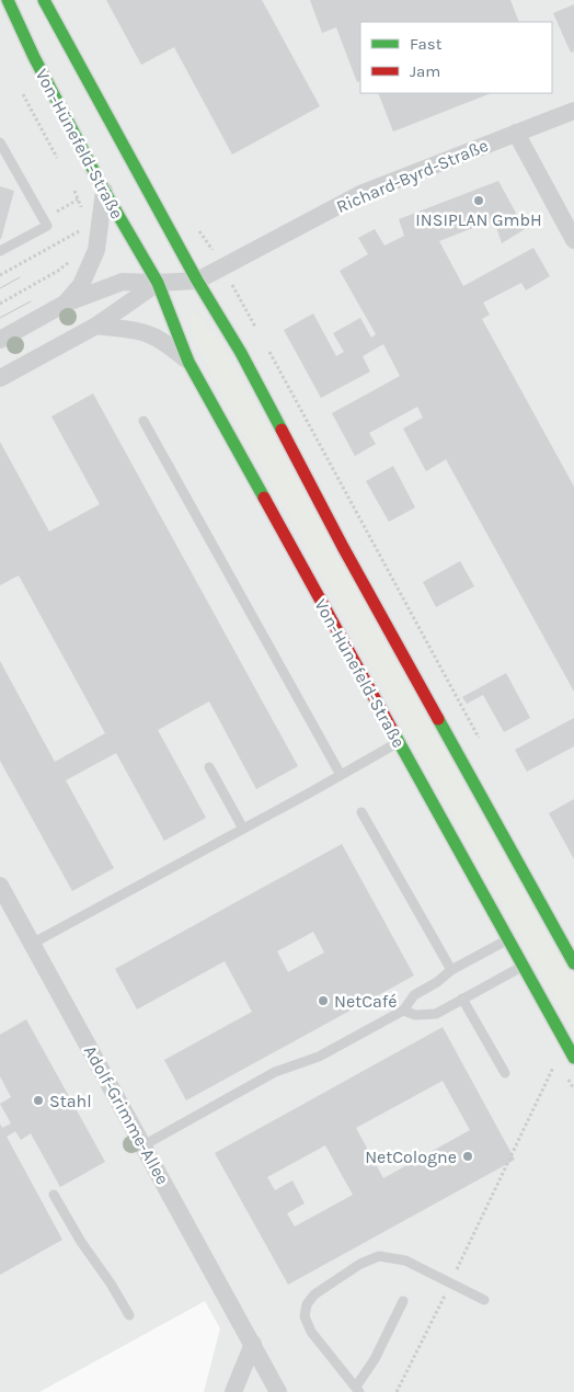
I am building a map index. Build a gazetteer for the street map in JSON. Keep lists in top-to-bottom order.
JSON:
{
  "streets": {
    "street": ["Von-Hünefeld-Straße", "Richard-Byrd-Straße", "Adolf-Grimme-Allee"]
  },
  "crossings": [
    ["Von-Hünefeld-Straße", "Richard-Byrd-Straße"]
  ],
  "places": [
    "INSIPLAN GmbH",
    "NetCafé",
    "Stahl",
    "NetCologne"
  ],
  "legend": ["Fast", "Jam"]
}
